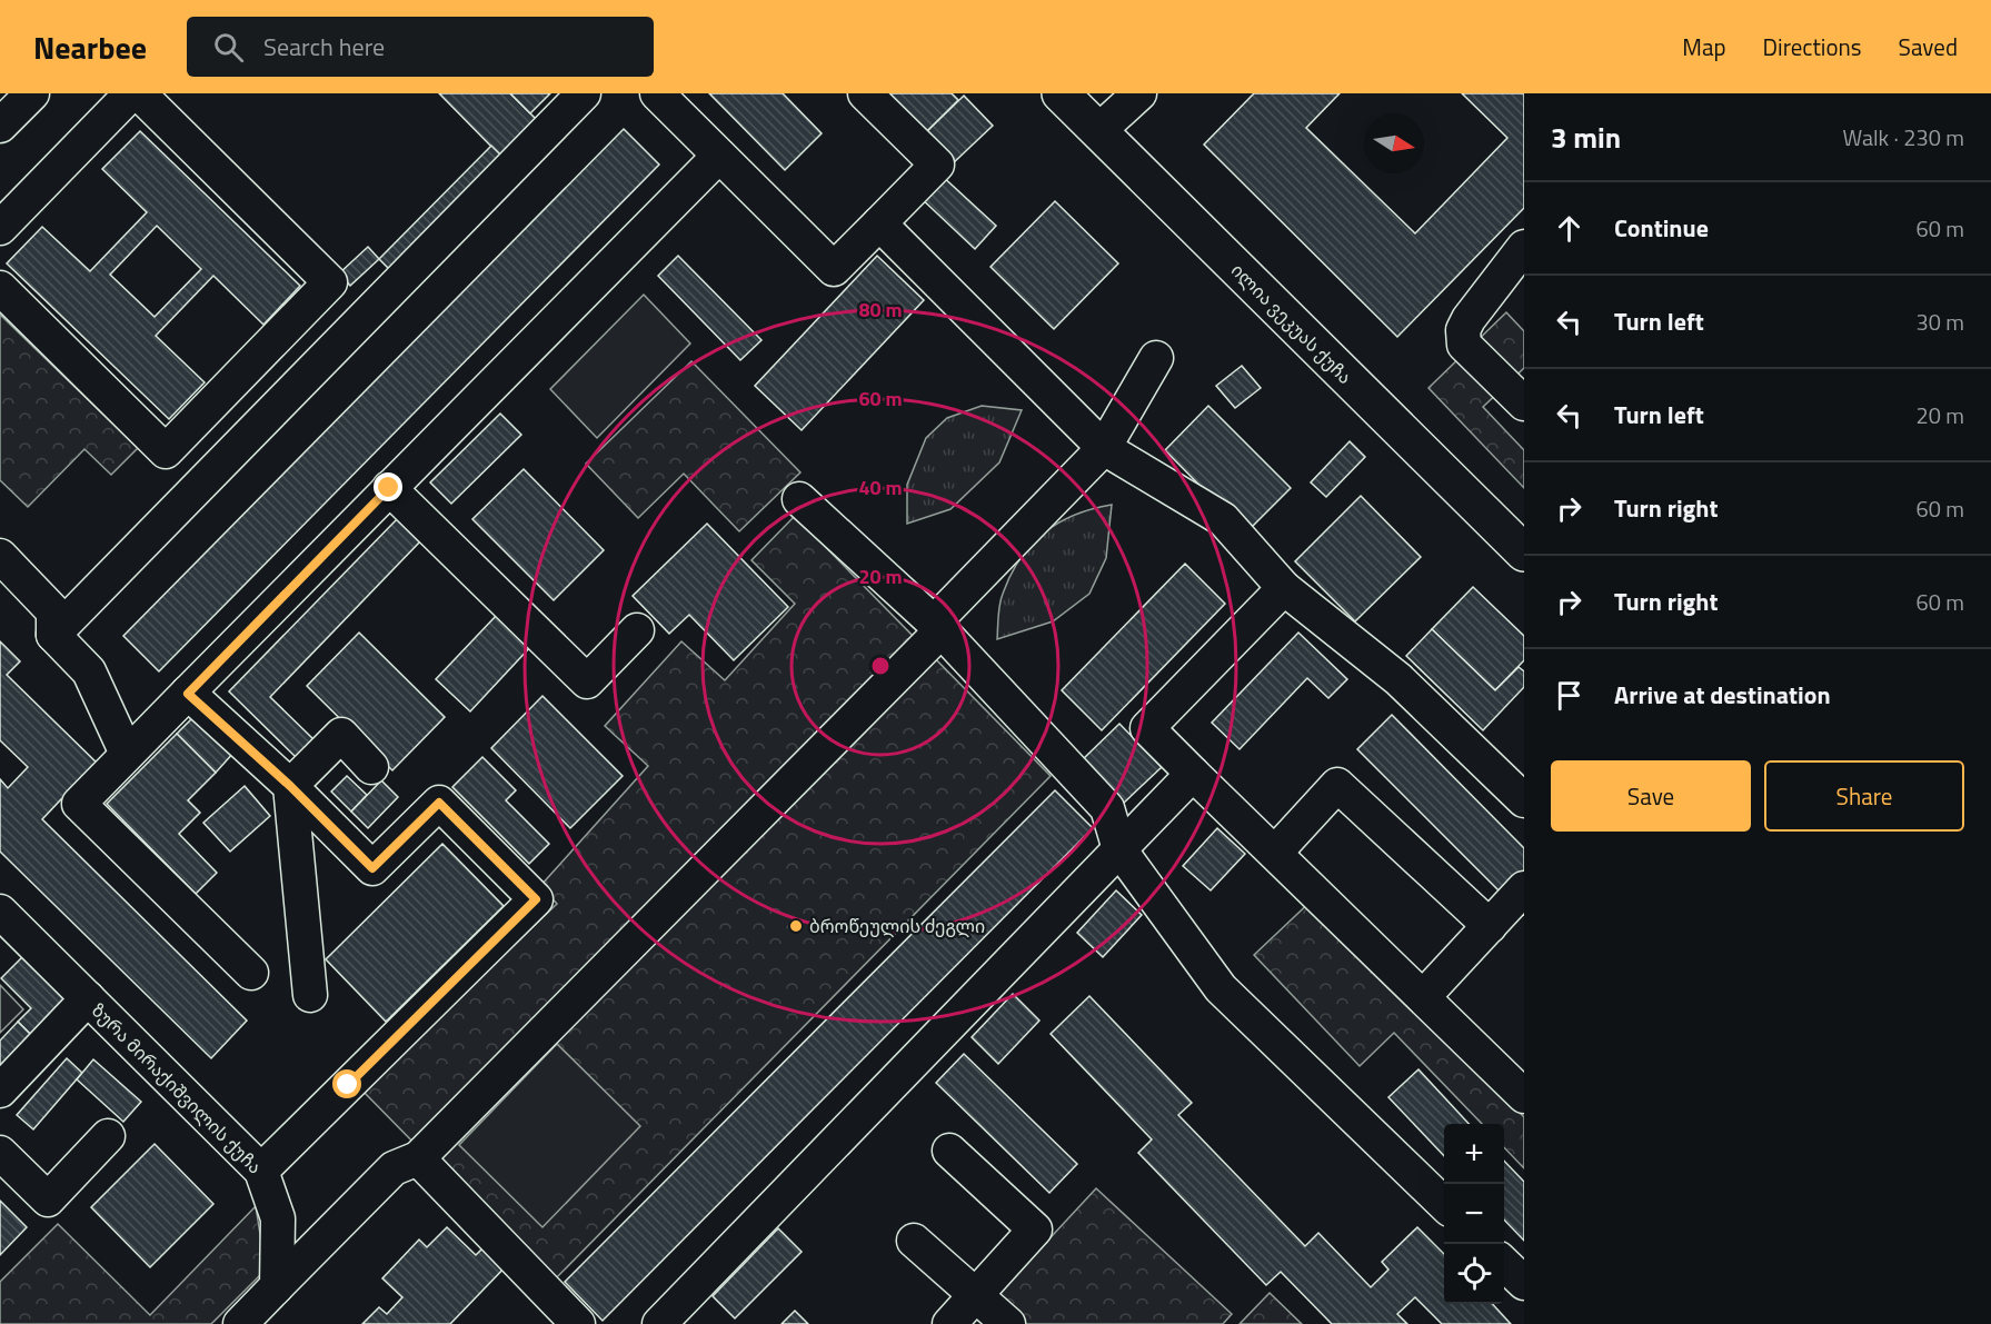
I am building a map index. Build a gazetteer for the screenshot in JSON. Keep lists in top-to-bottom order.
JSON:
{
  "streets": {
    "main road": ["ილია ვეკუას ქუჩა"],
    "street": ["ზურა მირაქიშვილის ქუჩა"]
  },
  "places": ["ბროწეულის ძეგლი"],
  "north": "right",
  "page": {
    "header": "Nearbee",
    "search": "Search here",
    "nav": ["Map", "Directions", "Saved"],
    "heading": ["3 min", "Walk · 230 m"],
    "list": [
      ["Continue", "60 m"],
      ["Turn left", "30 m"],
      ["Turn left", "20 m"],
      ["Turn right", "60 m"],
      ["Turn right", "60 m"],
      "Arrive at destination"
    ],
    "buttons": ["Save", "Share"],
    "map_buttons": ["+", "−"]
  },
  "rings": [
    "80 m",
    "60 m",
    "40 m",
    "20 m"
  ]
}
